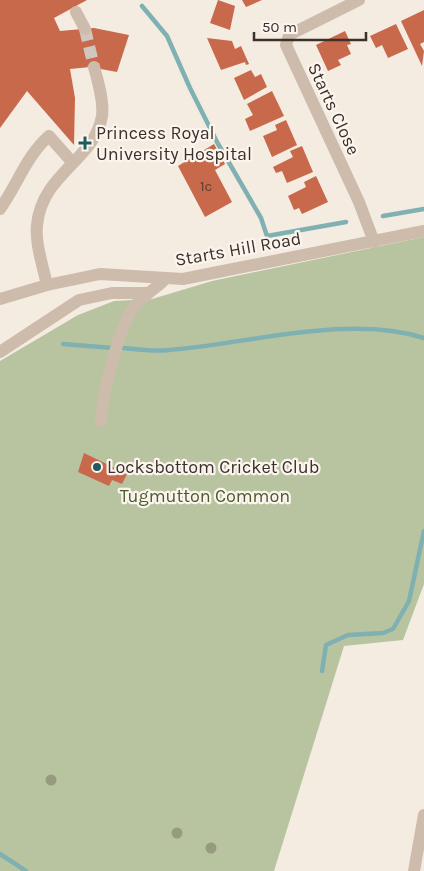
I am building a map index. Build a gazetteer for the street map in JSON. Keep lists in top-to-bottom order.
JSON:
{
  "streets": {
    "street": ["Starts Close", "Starts Hill Road"]
  },
  "crossings": [
    ["Starts Close", "Starts Hill Road"]
  ],
  "parks": ["Tugmutton Common"],
  "places": {
    "health": ["Princess Royal University Hospital"],
    "other": ["Locksbottom Cricket Club"]
  },
  "house_numbers": ["1c"],
  "scale_bar": "50 m"
}
